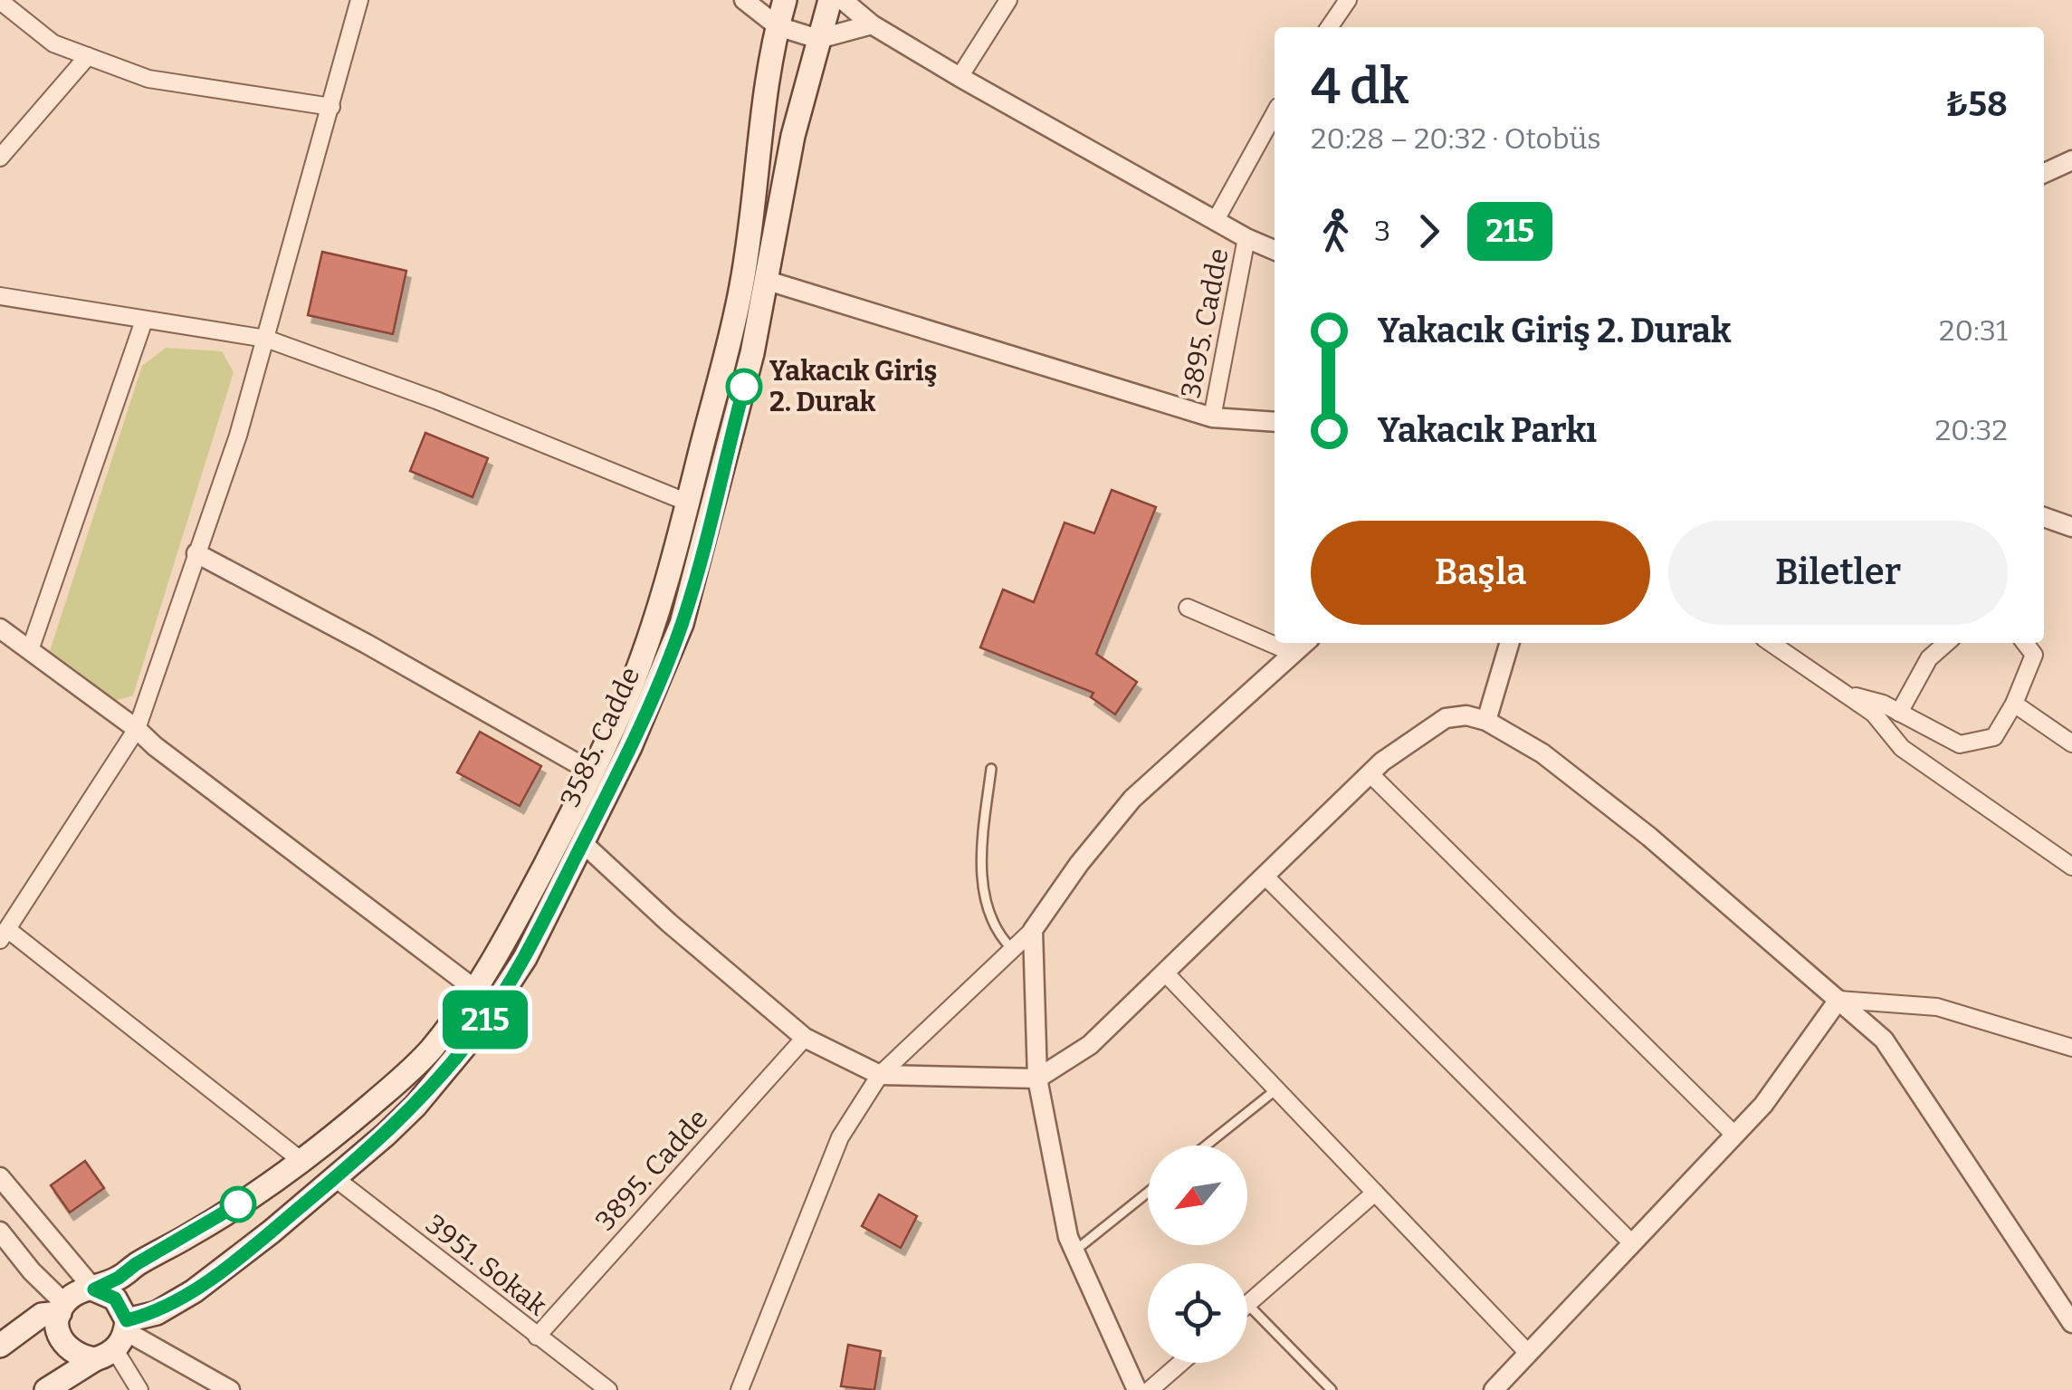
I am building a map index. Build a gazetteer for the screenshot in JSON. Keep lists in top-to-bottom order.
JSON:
{
  "streets": {
    "main road": ["3585. Cadde"],
    "street": ["3895. Cadde", "3951. Sokak"]
  },
  "crossings": [
    ["3895. Cadde", "3951. Sokak"],
    ["3585. Cadde", "3951. Sokak"]
  ],
  "places": ["Yakacık Giriş 2. Durak"],
  "lines": ["bus line 215"],
  "north": "bottom left",
  "page": {
    "on_map": "215",
    "heading": ["4 dk", "20:28 – 20:32 · Otobüs", "₺58"],
    "legs": ["3", "215"],
    "list": [
      {
        "name": "Yakacık Giriş 2. Durak",
        "value": "20:31"
      },
      {
        "name": "Yakacık Parkı",
        "value": "20:32"
      }
    ],
    "buttons": ["Başla", "Biletler"]
  }
}
